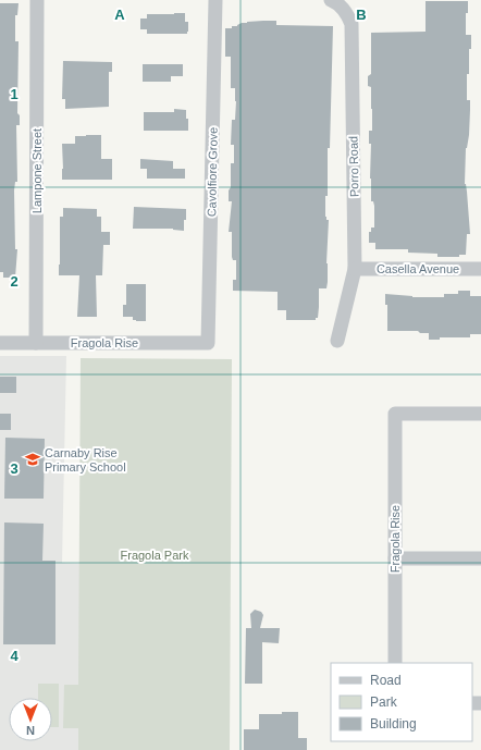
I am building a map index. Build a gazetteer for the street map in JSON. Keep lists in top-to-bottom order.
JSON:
{
  "streets": {
    "street": [
      "Porro Road",
      "Lampone Street",
      "Cavolfiore Grove",
      "Casella Avenue",
      "Fragola Rise"
    ]
  },
  "crossings": [
    ["Porro Road", "Casella Avenue"],
    ["Lampone Street", "Fragola Rise"],
    ["Cavolfiore Grove", "Fragola Rise"]
  ],
  "parks": ["Fragola Park"],
  "places": {
    "school or university": ["Carnaby Rise Primary School"]
  },
  "legend": ["Road", "Park", "Building"],
  "north": "bottom",
  "grid": {
    "columns": ["A", "B"],
    "rows": [
      "1",
      "2",
      "3",
      "4"
    ]
  }
}
